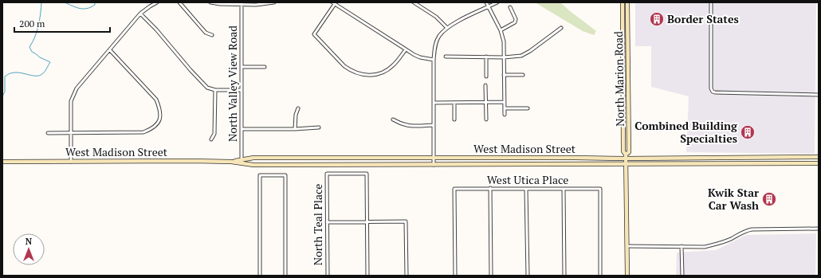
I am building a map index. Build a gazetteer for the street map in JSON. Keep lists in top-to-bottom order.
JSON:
{
  "streets": {
    "street": [
      "North Marion Road",
      "North Valley View Road",
      "West Madison Street",
      "West Utica Place",
      "North Teal Place"
    ]
  },
  "crossings": [
    ["North Marion Road", "West Madison Street"],
    ["North Valley View Road", "West Madison Street"]
  ],
  "places": {
    "building": ["Border States", "Combined Building Specialties", "Kwik Star Car Wash"]
  },
  "scale_bar": "200 m",
  "north": "top"
}
